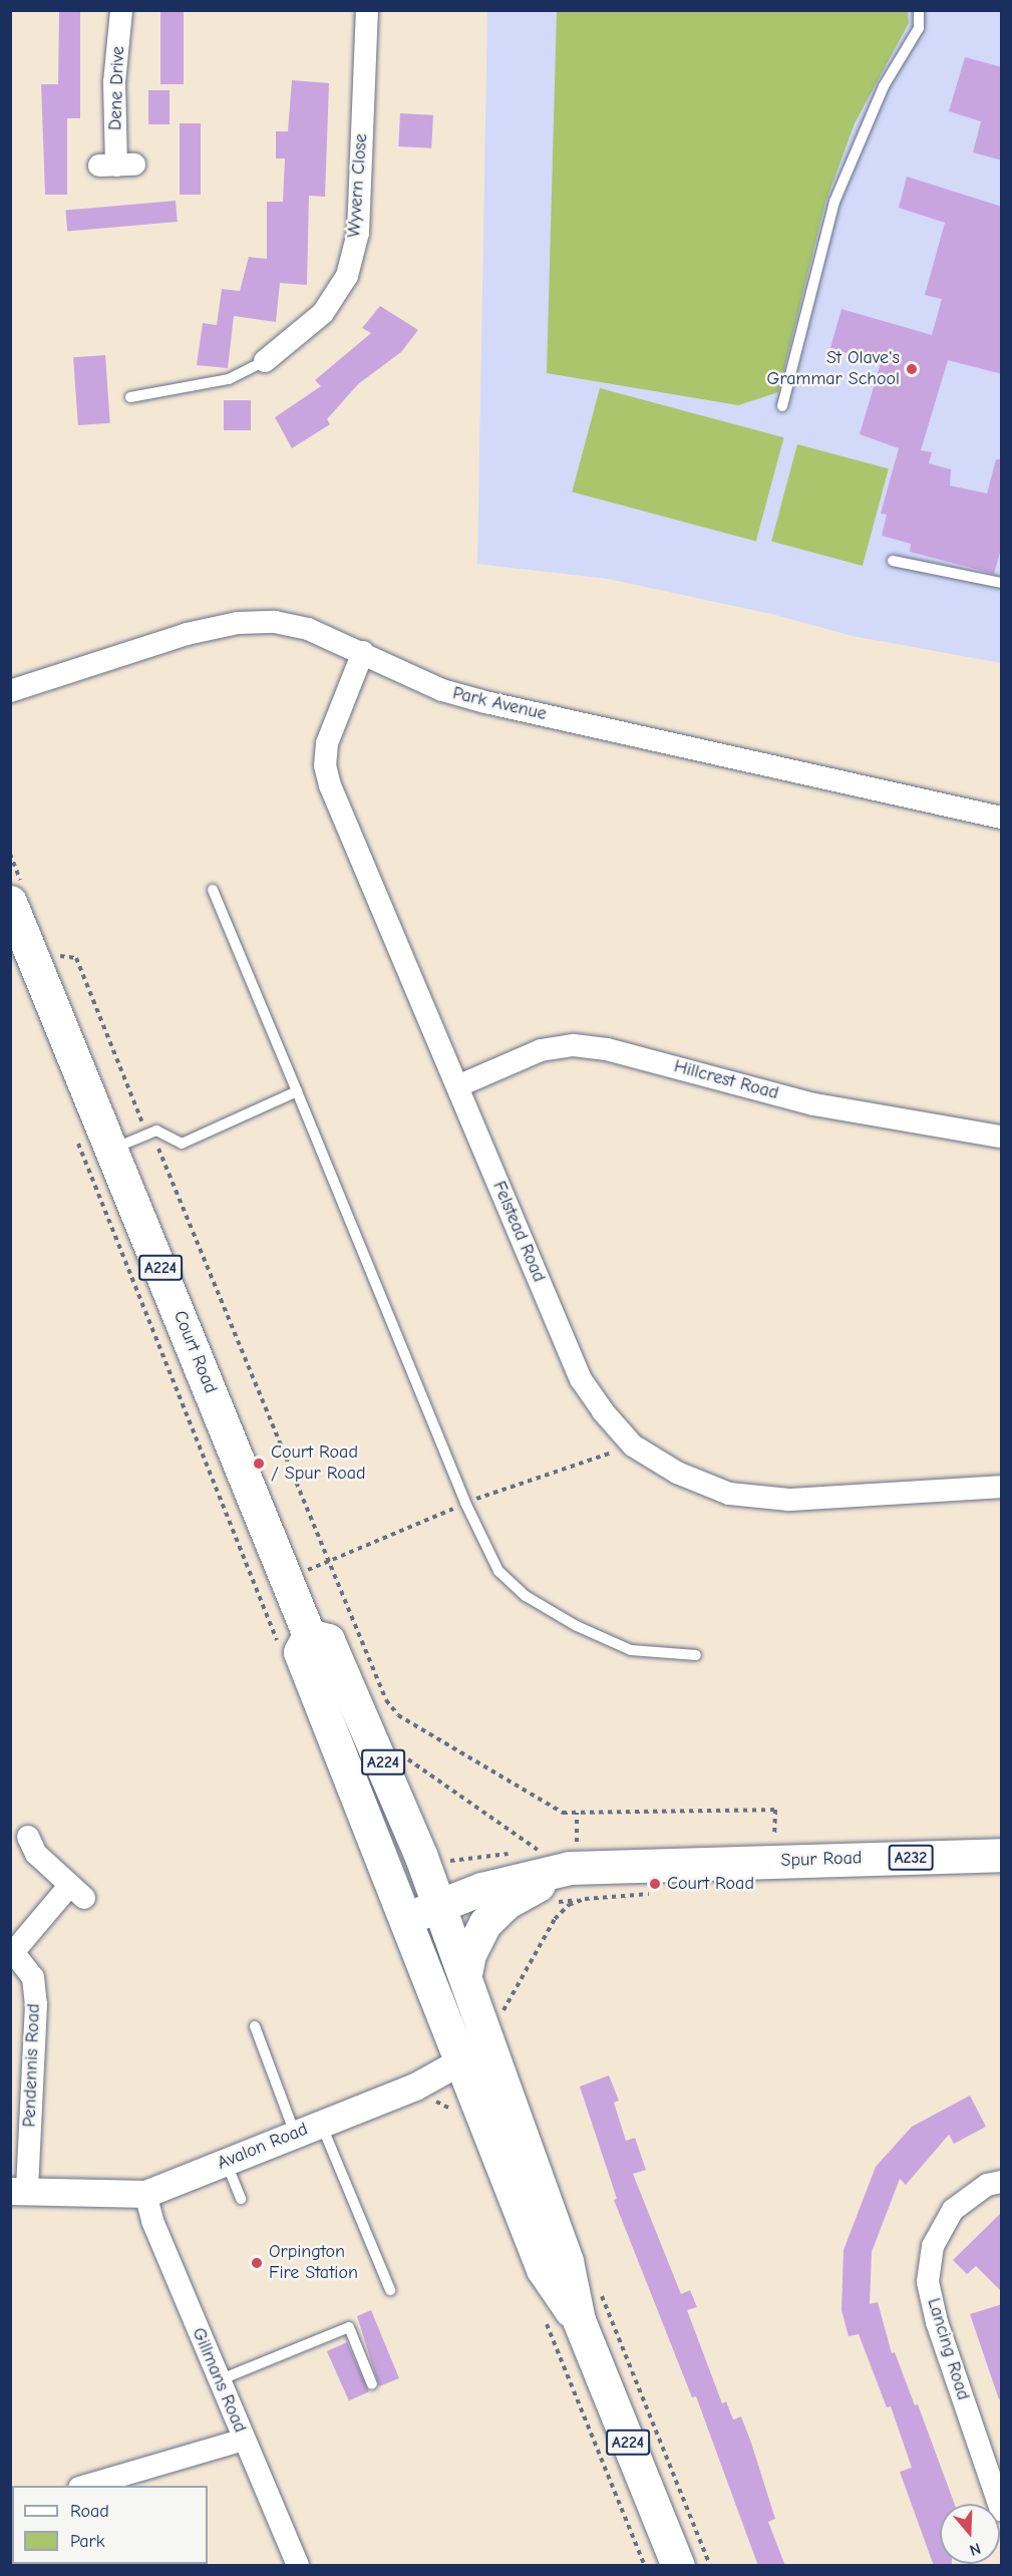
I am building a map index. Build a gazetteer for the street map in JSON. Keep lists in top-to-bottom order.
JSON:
{
  "streets": {
    "main road": [
      "A224",
      "Court Road",
      "A232",
      "Spur Road"
    ],
    "street": [
      "Dene Drive",
      "Wyvern Close",
      "Park Avenue",
      "Hillcrest Road",
      "Felstead Road",
      "Pendennis Road",
      "Avalon Road",
      "Lancing Road",
      "Gillmans Road"
    ]
  },
  "crossings": [
    ["Park Avenue", "Felstead Road"],
    ["Hillcrest Road", "Felstead Road"],
    ["A224", "Court Road"],
    ["A224", "Spur Road"],
    ["A224", "Avalon Road"],
    ["Pendennis Road", "Avalon Road"],
    ["Avalon Road", "Gillmans Road"]
  ],
  "places": [
    "St Olave's Grammar School",
    "Court Road / Spur Road",
    "Court Road",
    "Orpington Fire Station"
  ],
  "legend": ["Road", "Park"],
  "north": "bottom"
}
